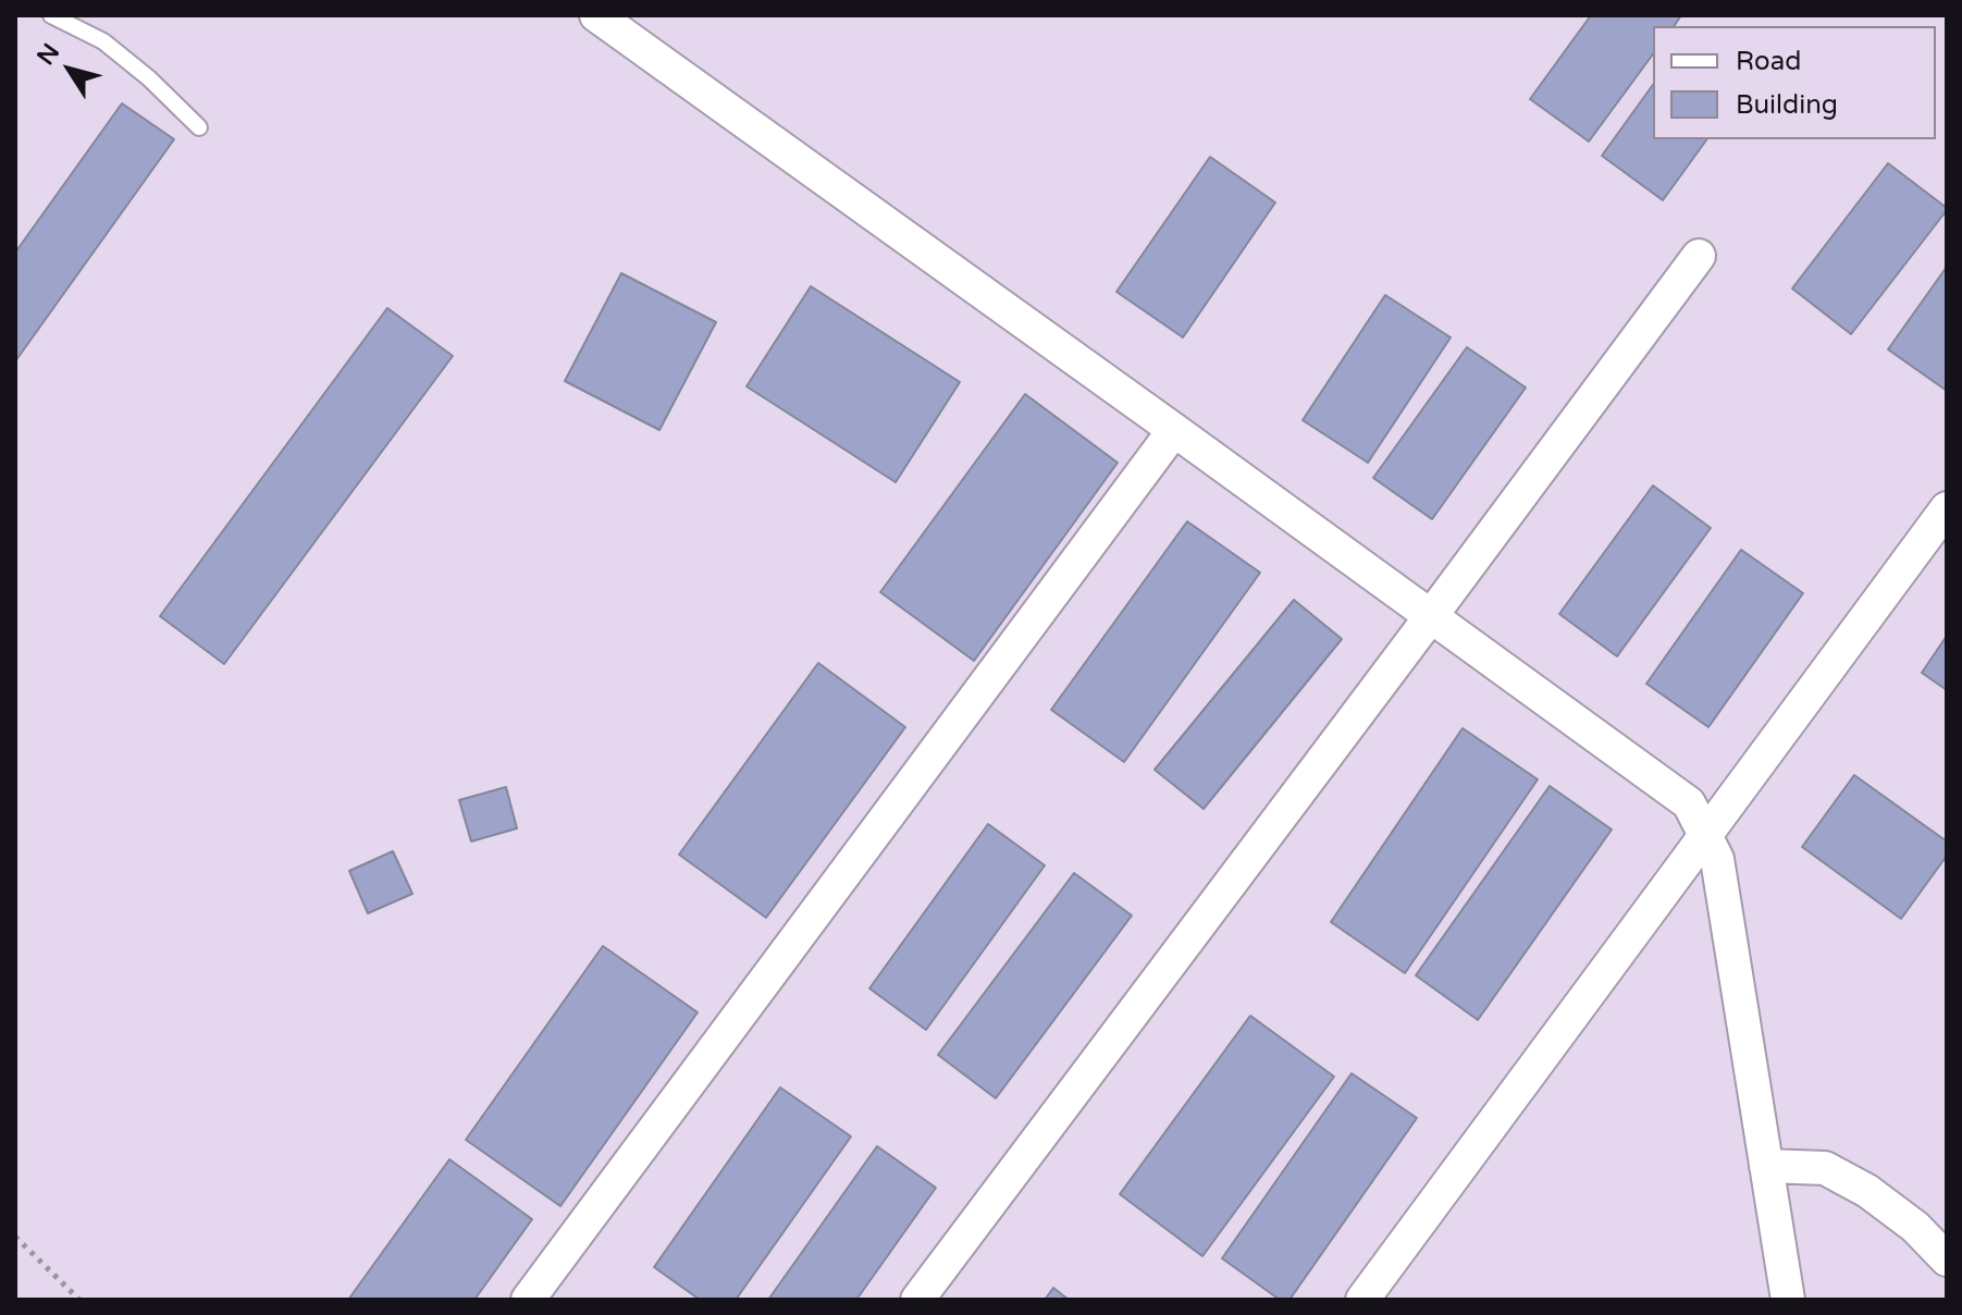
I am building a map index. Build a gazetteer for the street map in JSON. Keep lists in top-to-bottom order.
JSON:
{
  "legend": ["Road", "Building"],
  "north": "top left"
}
